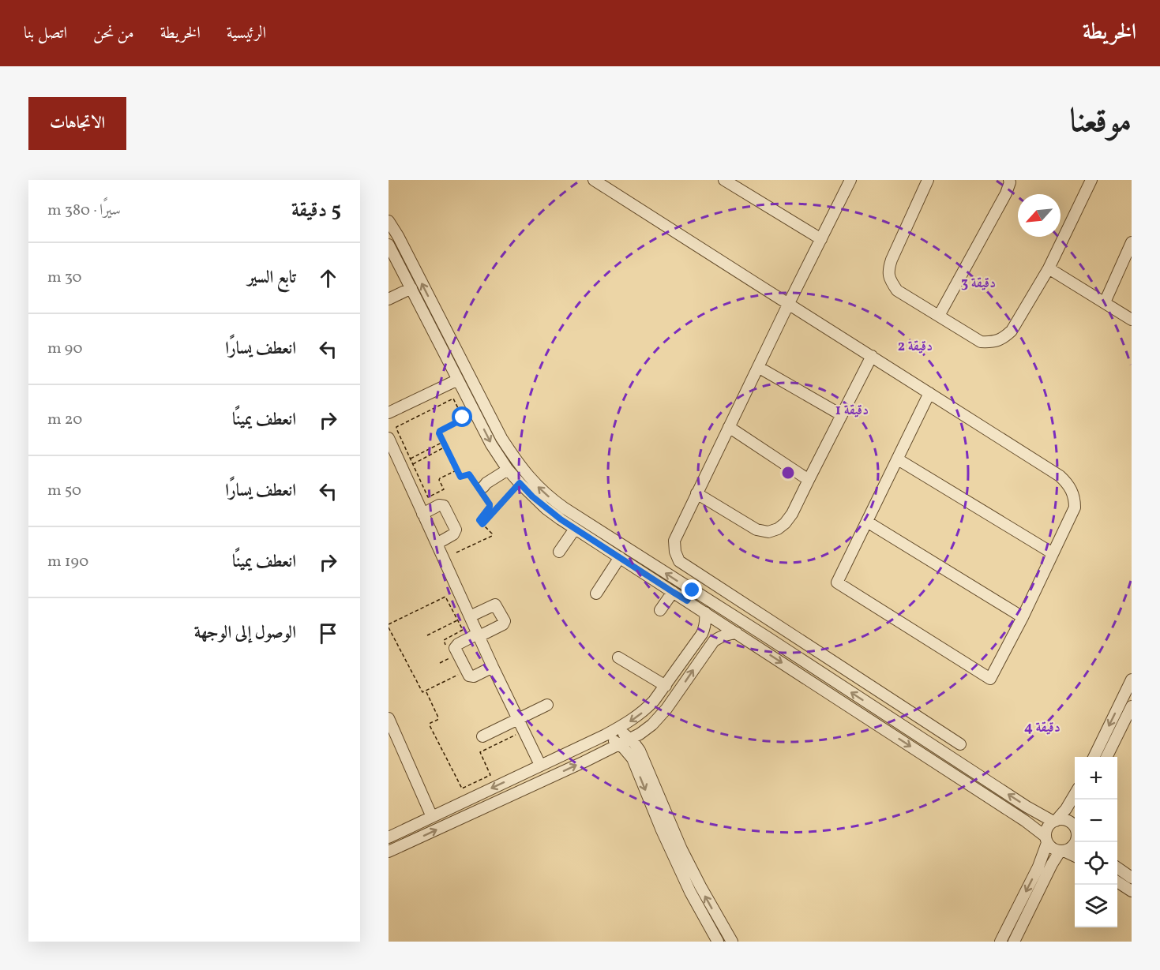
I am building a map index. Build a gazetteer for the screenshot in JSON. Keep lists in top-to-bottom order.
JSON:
{
  "north": "bottom left",
  "page": {
    "header": "الخريطة",
    "nav": [
      "الرئيسية",
      "الخريطة",
      "من نحن",
      "اتصل بنا"
    ],
    "title": "موقعنا",
    "buttons": "الاتجاهات",
    "heading": ["5 دقيقة", "سيرًا · 380 m"],
    "list": [
      ["تابع السير", "30 m"],
      ["انعطف يسارًا", "90 m"],
      ["انعطف يمينًا", "20 m"],
      ["انعطف يسارًا", "50 m"],
      ["انعطف يمينًا", "190 m"],
      "الوصول إلى الوجهة"
    ],
    "map_buttons": ["+", "−"]
  },
  "rings": [
    "3 دقيقة",
    "2 دقيقة",
    "1 دقيقة",
    "4 دقيقة"
  ]
}
